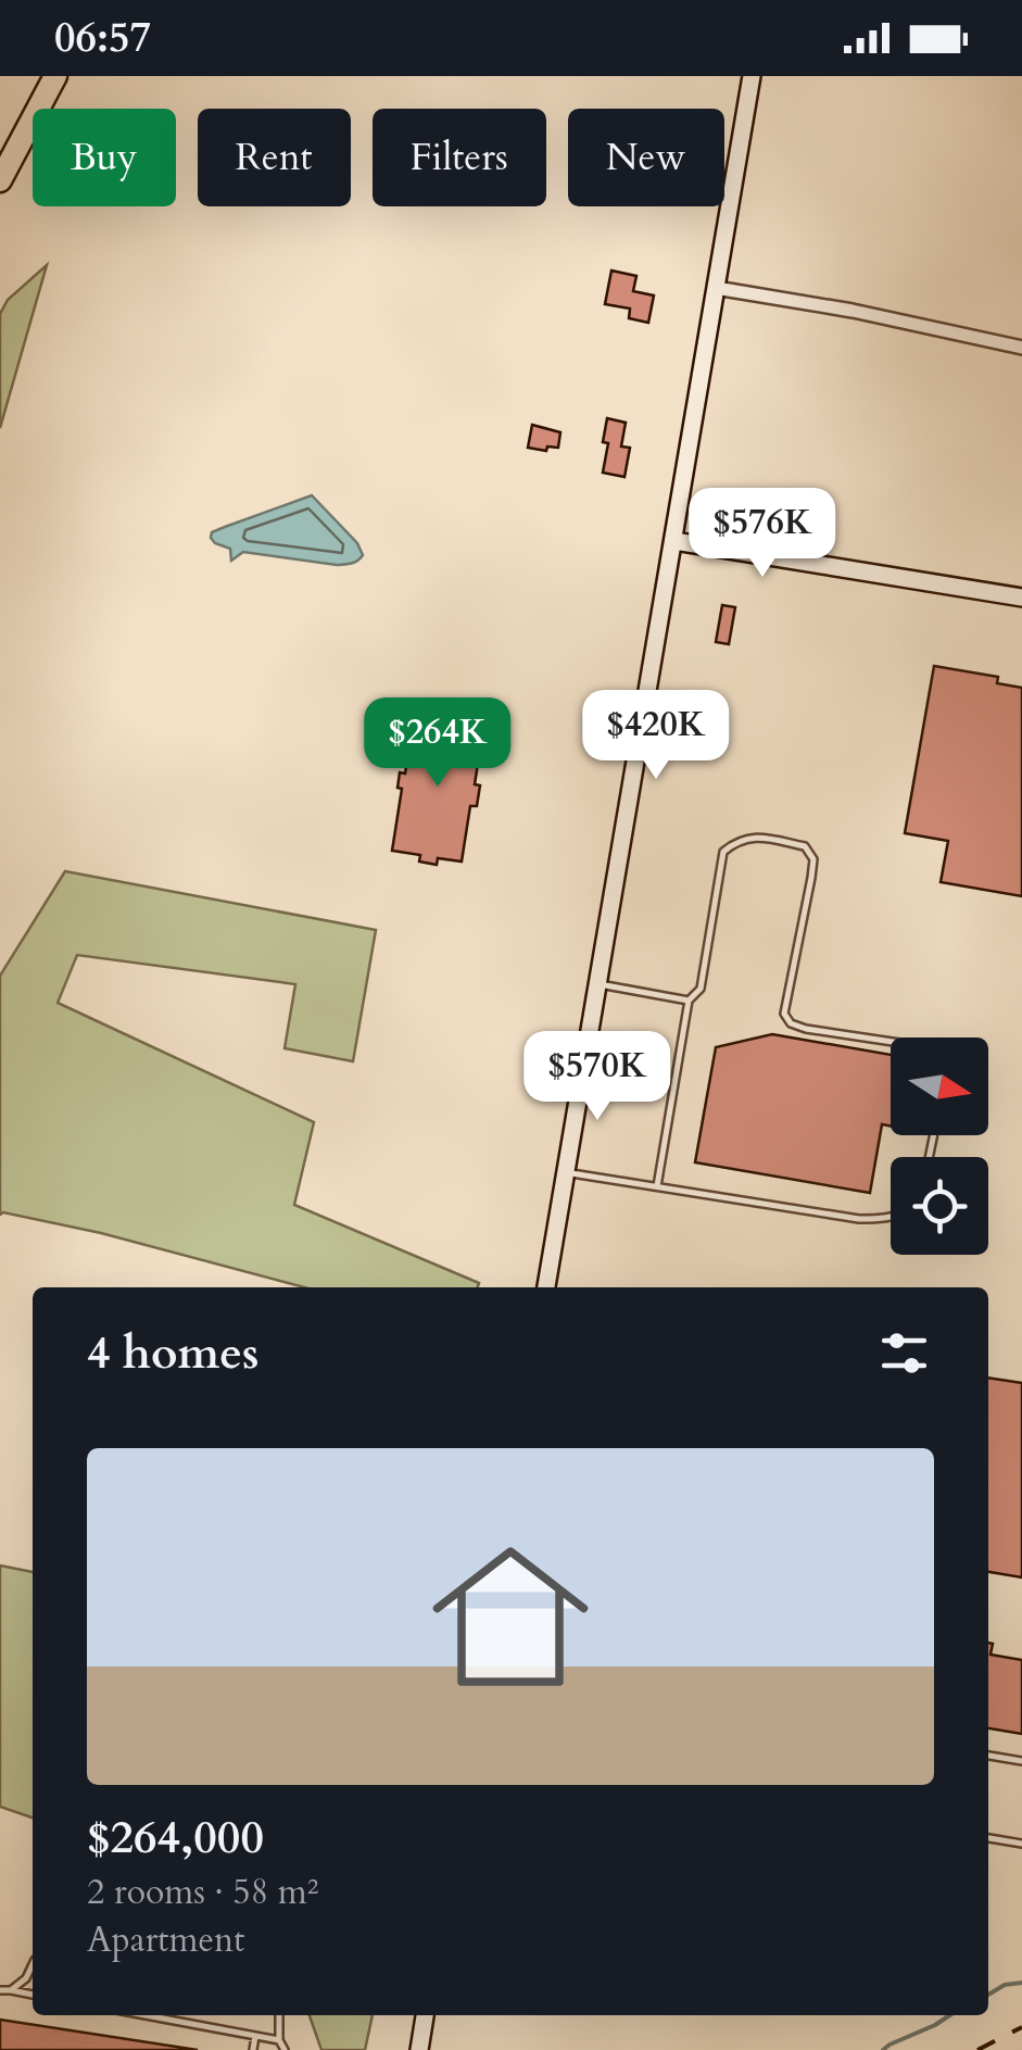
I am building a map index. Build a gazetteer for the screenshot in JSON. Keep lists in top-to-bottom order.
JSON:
{
  "north": "right",
  "page": {
    "status": "06:57",
    "chip": [
      "Buy",
      "Rent",
      "Filters",
      "New"
    ],
    "price": [
      "$576K",
      "$420K",
      "$264K",
      "$570K"
    ],
    "heading": "4 homes",
    "list": [
      {
        "name": "$264,000",
        "note": "2 rooms · 58 m² · Apartment"
      }
    ]
  }
}
